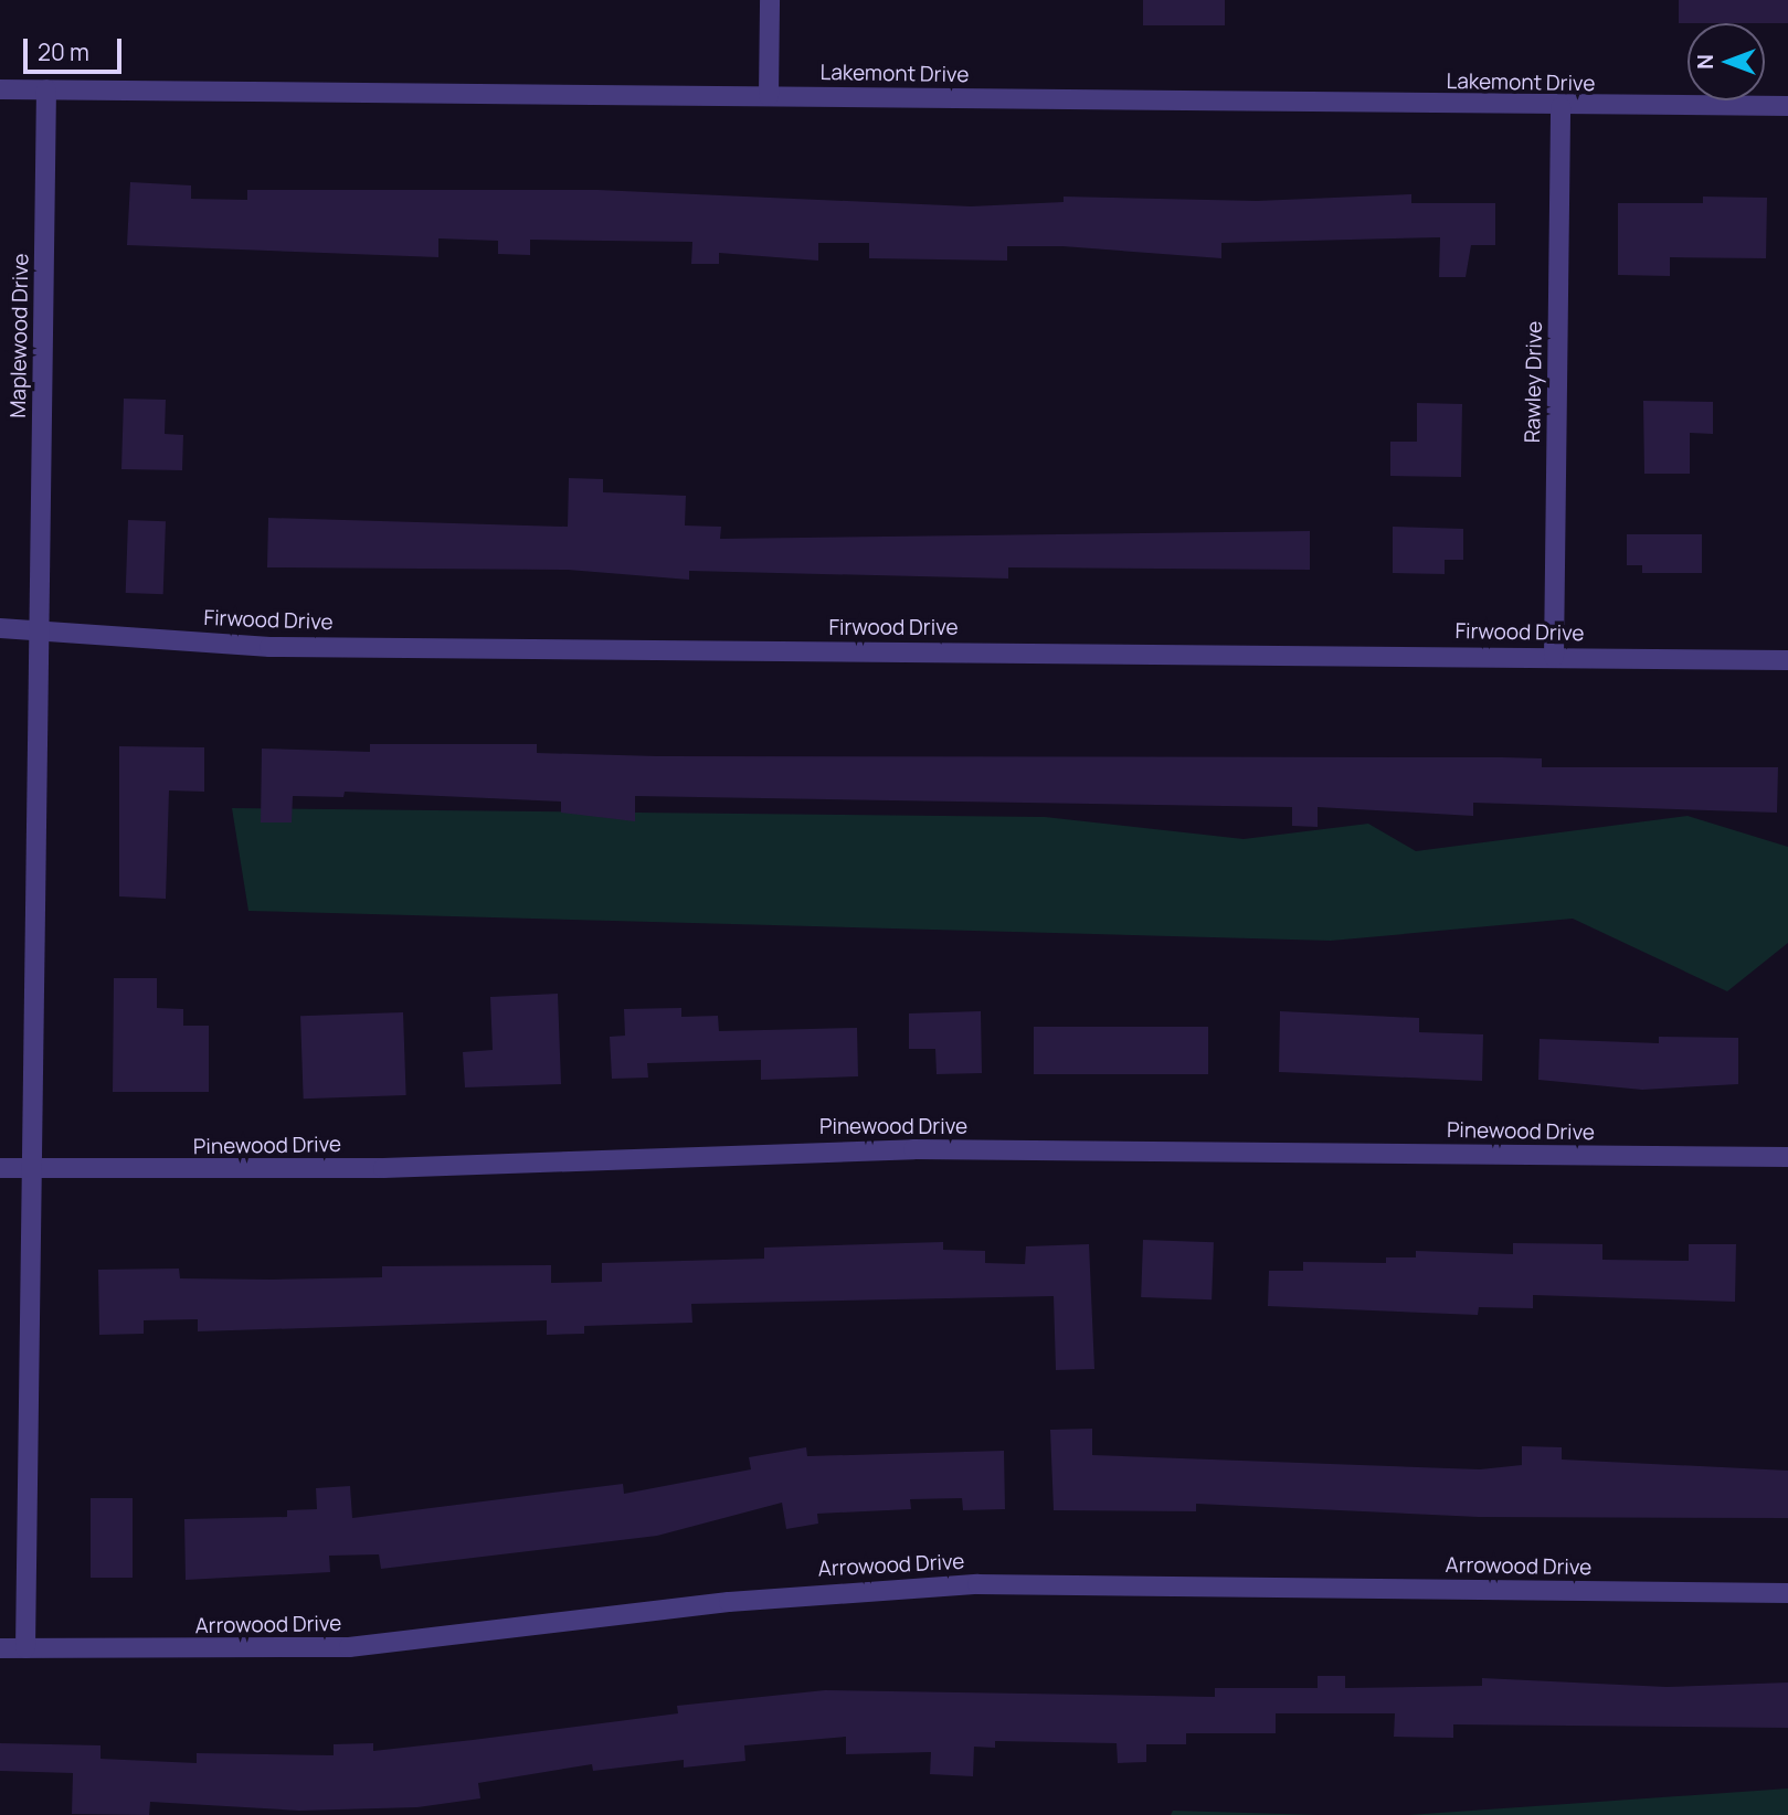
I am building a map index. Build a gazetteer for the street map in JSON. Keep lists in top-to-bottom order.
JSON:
{
  "streets": {
    "street": [
      "Lakemont Drive",
      "Maplewood Drive",
      "Rawley Drive",
      "Firwood Drive",
      "Pinewood Drive",
      "Arrowood Drive"
    ]
  },
  "crossings": [
    ["Lakemont Drive", "Maplewood Drive"],
    ["Lakemont Drive", "Rawley Drive"],
    ["Maplewood Drive", "Firwood Drive"],
    ["Maplewood Drive", "Pinewood Drive"],
    ["Maplewood Drive", "Arrowood Drive"],
    ["Rawley Drive", "Firwood Drive"]
  ],
  "scale_bar": "20 m",
  "north": "left"
}
